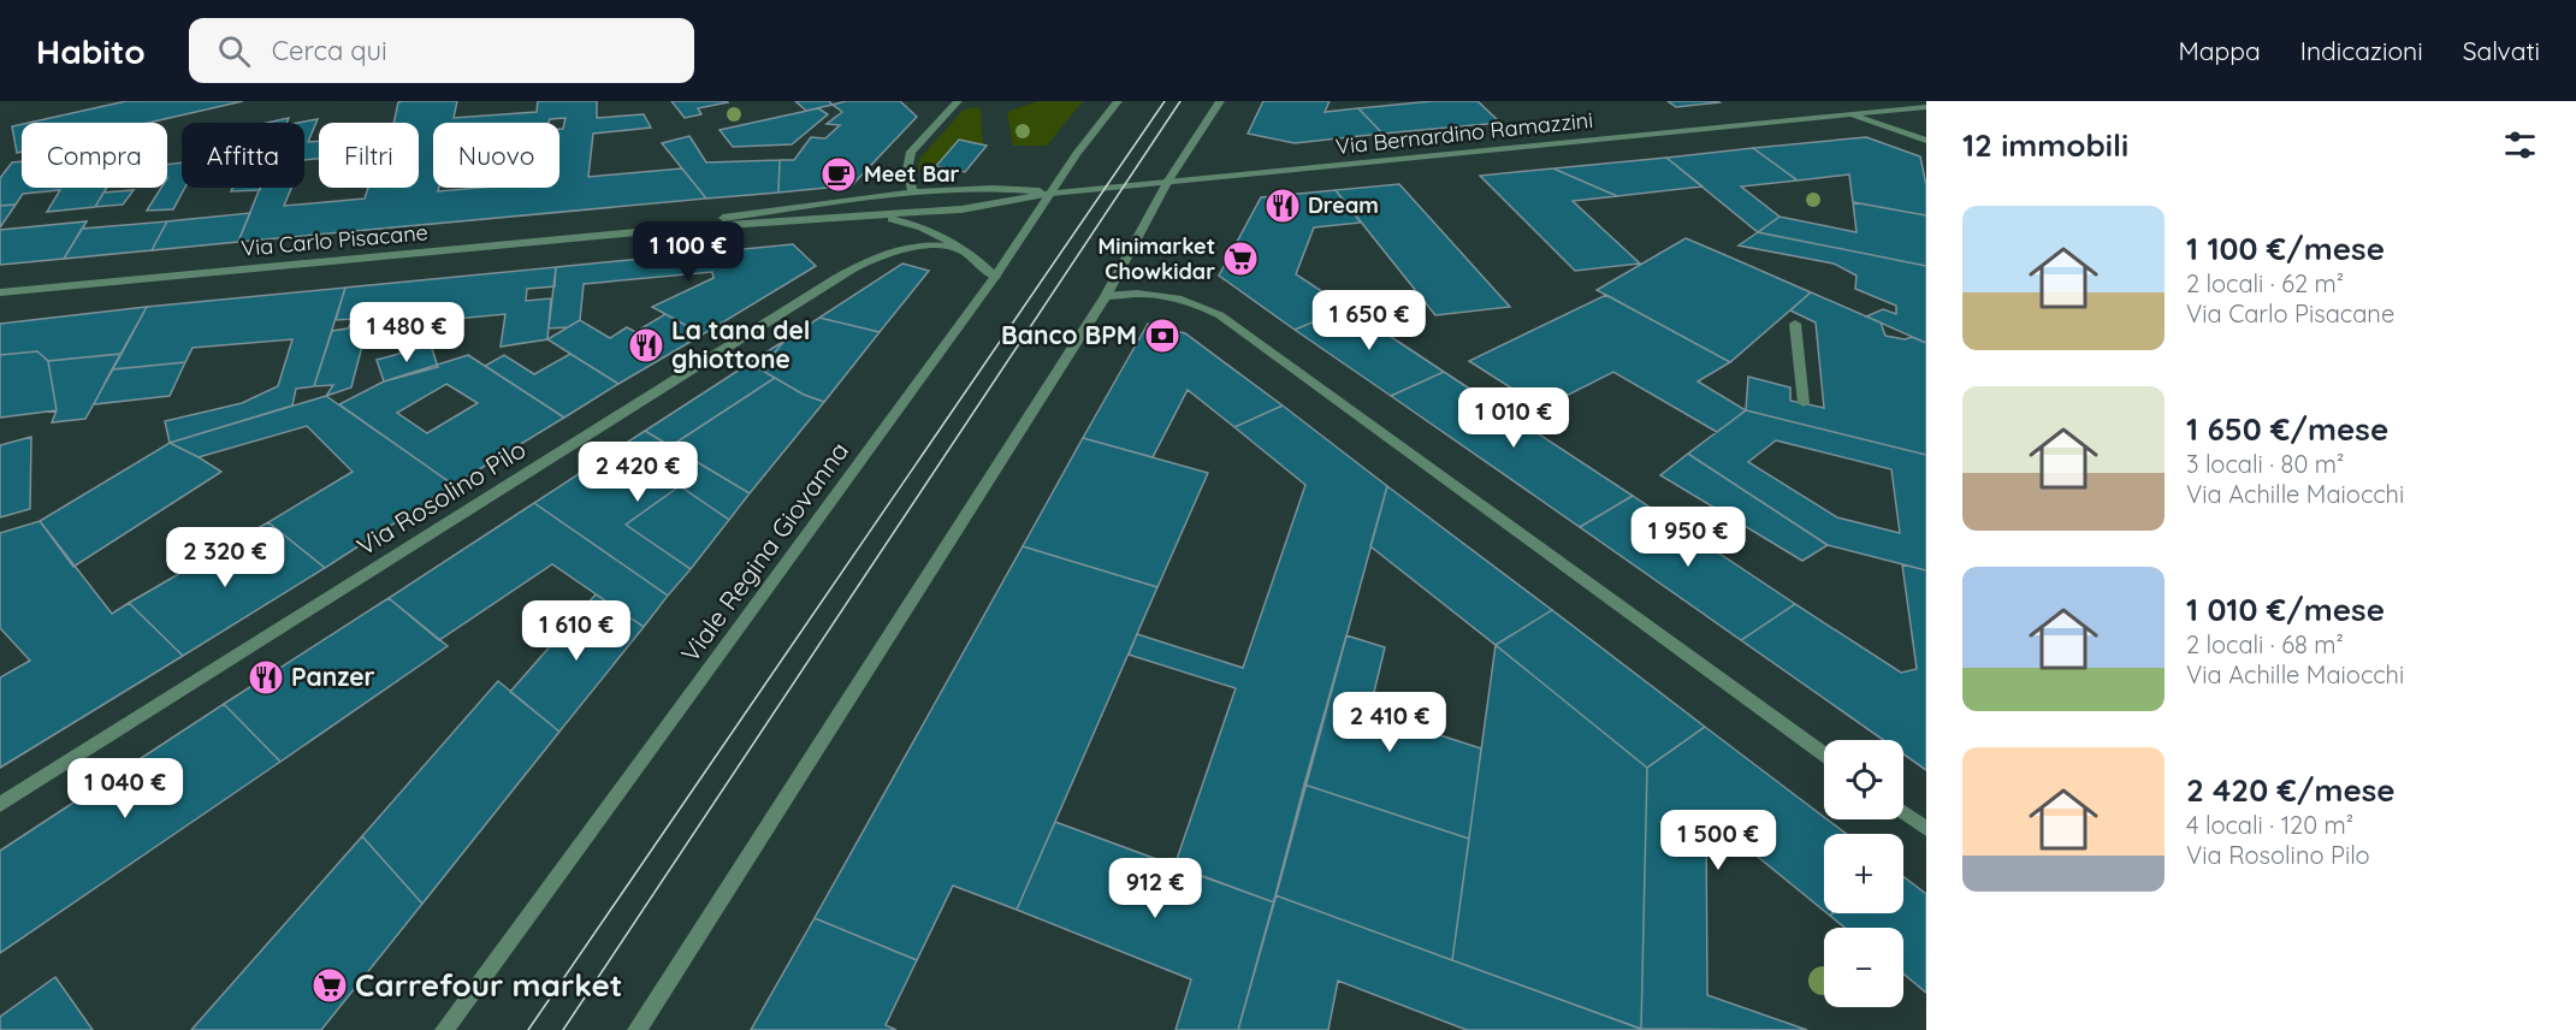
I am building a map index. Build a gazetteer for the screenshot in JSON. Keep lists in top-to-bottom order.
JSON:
{
  "streets": {
    "street": [
      "Via Bernardino Ramazzini",
      "Via Carlo Pisacane",
      "Via Rosolino Pilo",
      "Viale Regina Giovanna"
    ]
  },
  "crossings": [
    ["Via Bernardino Ramazzini", "Via Carlo Pisacane"],
    ["Via Bernardino Ramazzini", "Viale Regina Giovanna"],
    ["Via Carlo Pisacane", "Viale Regina Giovanna"]
  ],
  "places": {
    "cafe": ["Meet Bar"],
    "restaurant": ["Dream", "La tana del ghiottone", "Panzer"],
    "supermarket": ["Minimarket Chowkidar", "Carrefour market"],
    "bank": ["Banco BPM"]
  },
  "page": {
    "header": "Habito",
    "search": "Cerca qui",
    "nav": ["Mappa", "Indicazioni", "Salvati"],
    "heading": "12 immobili",
    "chip": [
      "Compra",
      "Affitta",
      "Filtri",
      "Nuovo"
    ],
    "list": [
      {
        "name": "1 100 €/mese",
        "note": "2 locali · 62 m² · Via Carlo Pisacane"
      },
      {
        "name": "1 650 €/mese",
        "note": "3 locali · 80 m² · Via Achille Maiocchi"
      },
      {
        "name": "1 010 €/mese",
        "note": "2 locali · 68 m² · Via Achille Maiocchi"
      },
      {
        "name": "2 420 €/mese",
        "note": "4 locali · 120 m² · Via Rosolino Pilo"
      }
    ],
    "price": [
      "1 100 €",
      "1 650 €",
      "1 480 €",
      "1 010 €",
      "2 420 €",
      "1 950 €",
      "2 320 €",
      "1 610 €",
      "2 410 €",
      "1 040 €",
      "1 500 €",
      "912 €"
    ],
    "map_buttons": ["+", "−"]
  }
}
